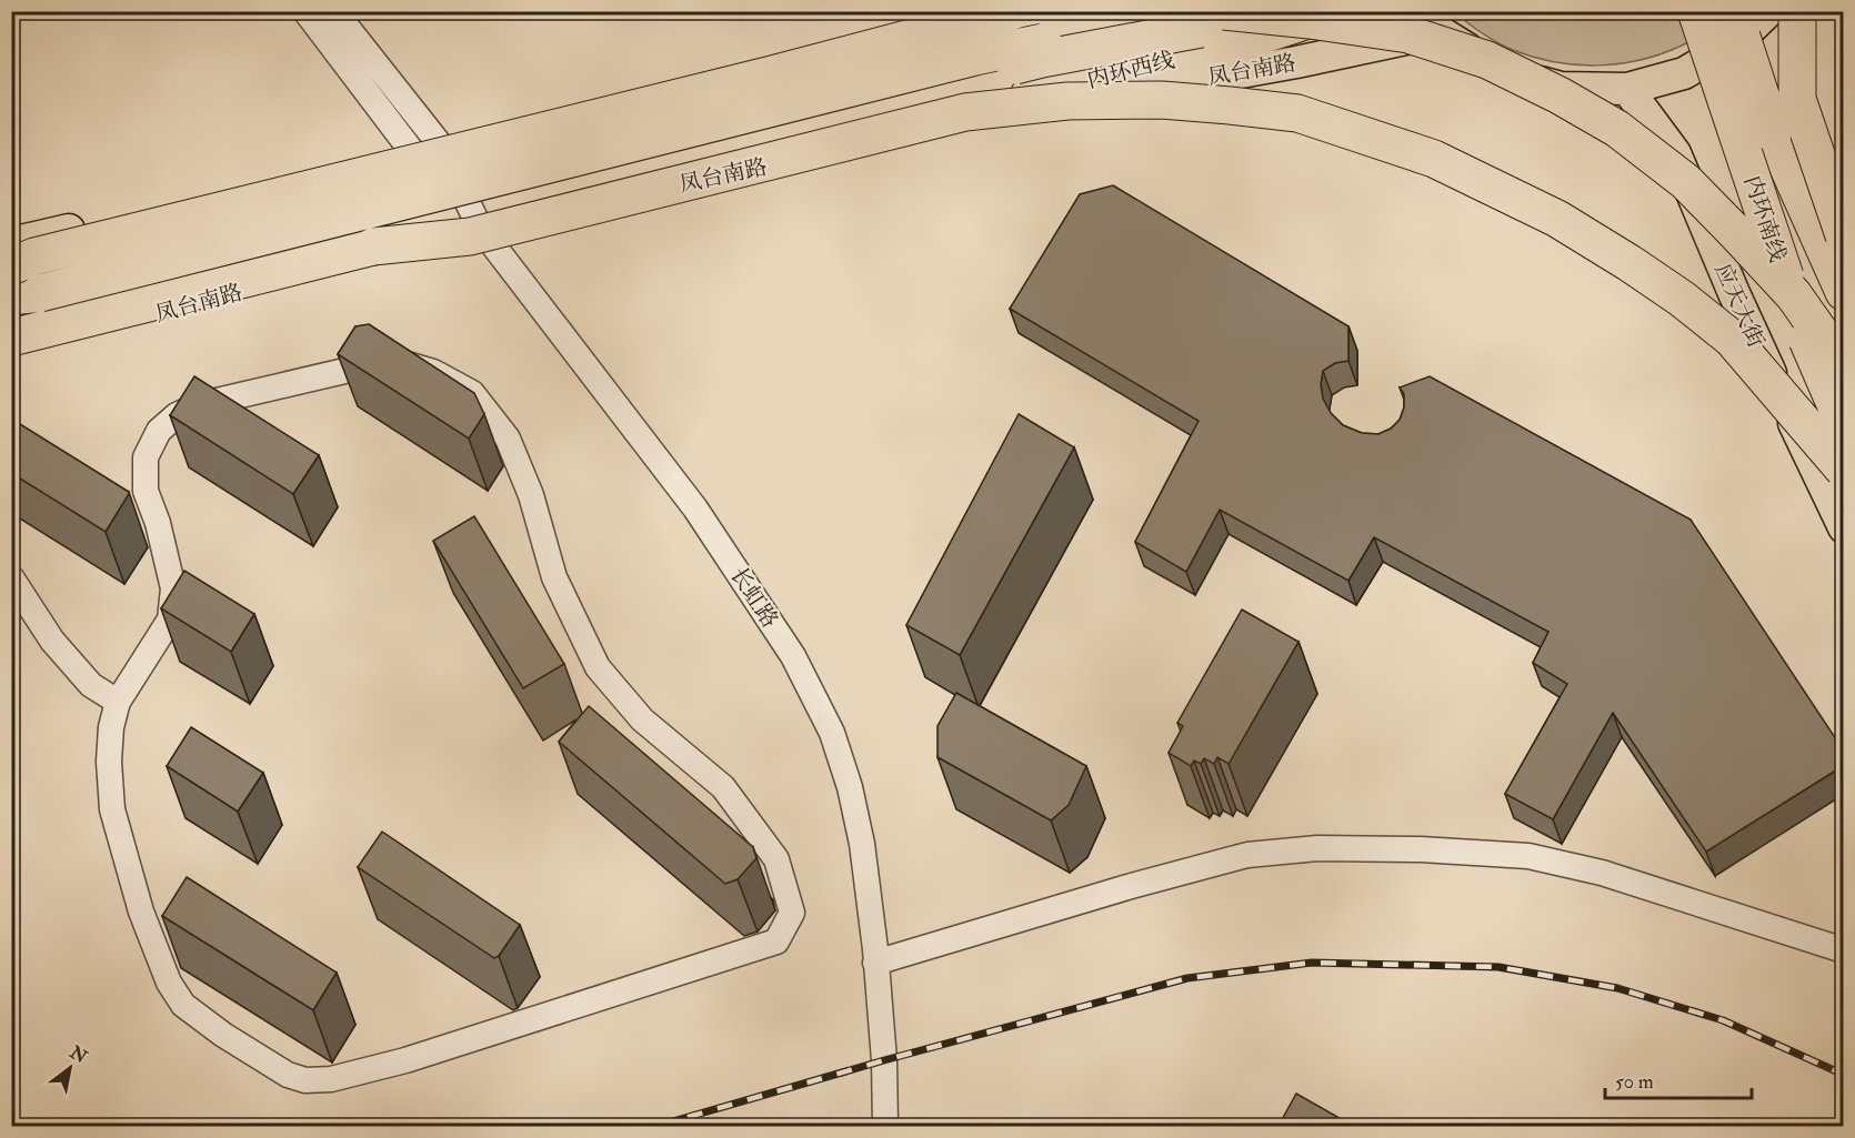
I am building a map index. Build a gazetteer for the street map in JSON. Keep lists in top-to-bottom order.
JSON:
{
  "streets": {
    "highway": ["内环西线", "凤台南路", "内环南线"],
    "main road": ["应天大街"],
    "street": ["长虹路"]
  },
  "crossings": [
    ["凤台南路", "长虹路"]
  ],
  "scale_bar": "50 m",
  "north": "top right"
}
